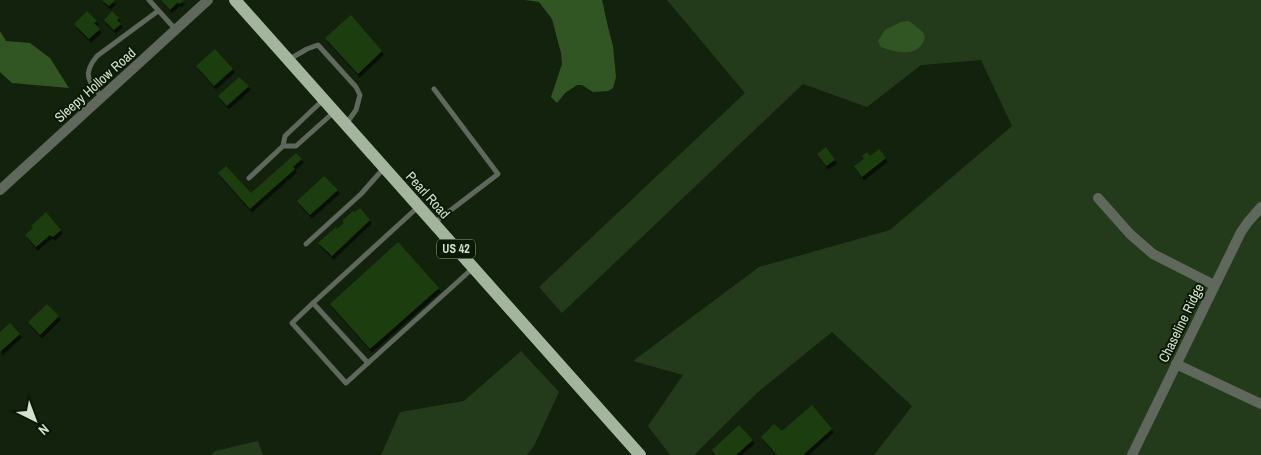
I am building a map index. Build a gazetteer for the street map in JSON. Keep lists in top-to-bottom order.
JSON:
{
  "streets": {
    "main road": ["Pearl Road", "US 42"],
    "street": ["Sleepy Hollow Road", "Chaseline Ridge"]
  },
  "north": "bottom right"
}
